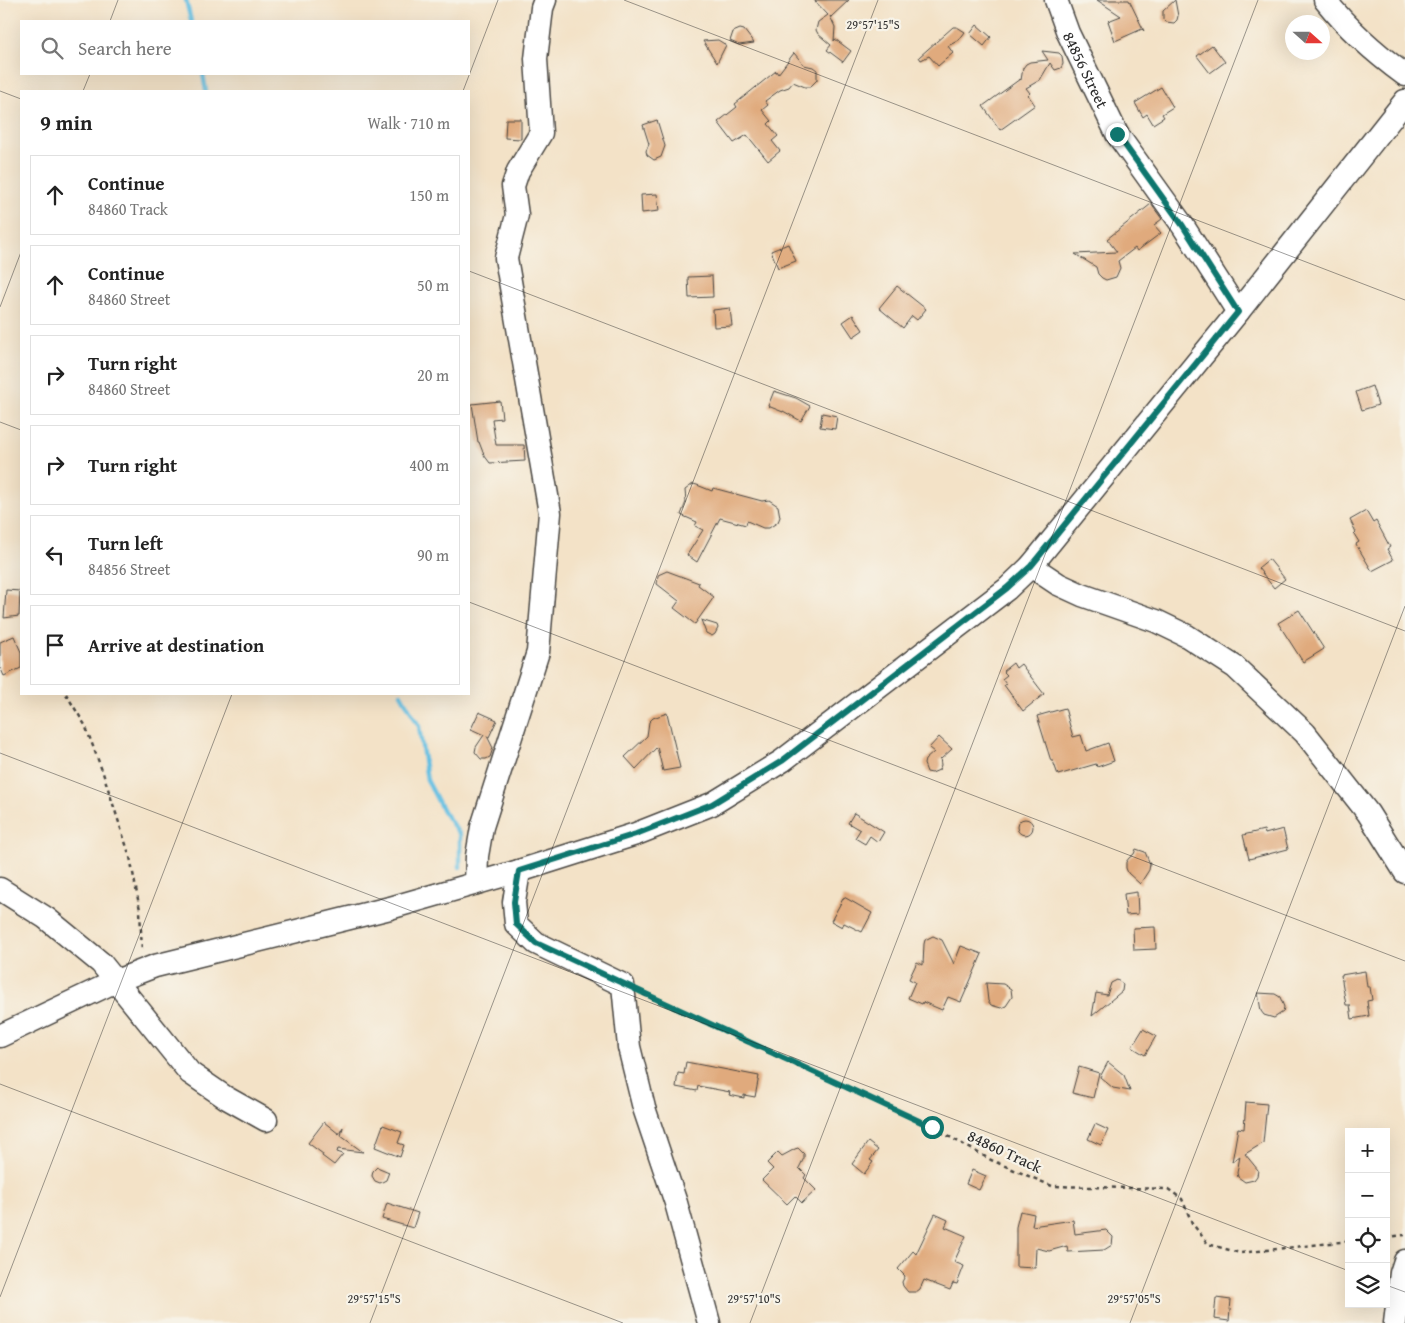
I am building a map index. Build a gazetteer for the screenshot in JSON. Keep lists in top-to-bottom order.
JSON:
{
  "streets": {
    "street": ["84856 Street"],
    "path": ["84860 Track"]
  },
  "north": "right",
  "page": {
    "search": "Search here",
    "heading": ["9 min", "Walk · 710 m"],
    "list": [
      ["Continue", "84860 Track", "150 m"],
      ["Continue", "84860 Street", "50 m"],
      ["Turn right", "84860 Street", "20 m"],
      ["Turn right", "400 m"],
      ["Turn left", "84856 Street", "90 m"],
      "Arrive at destination"
    ],
    "map_buttons": ["+", "−"]
  },
  "coordinates": ["29°57'15\"S", "29°57'10\"S", "29°57'05\"S"]
}
